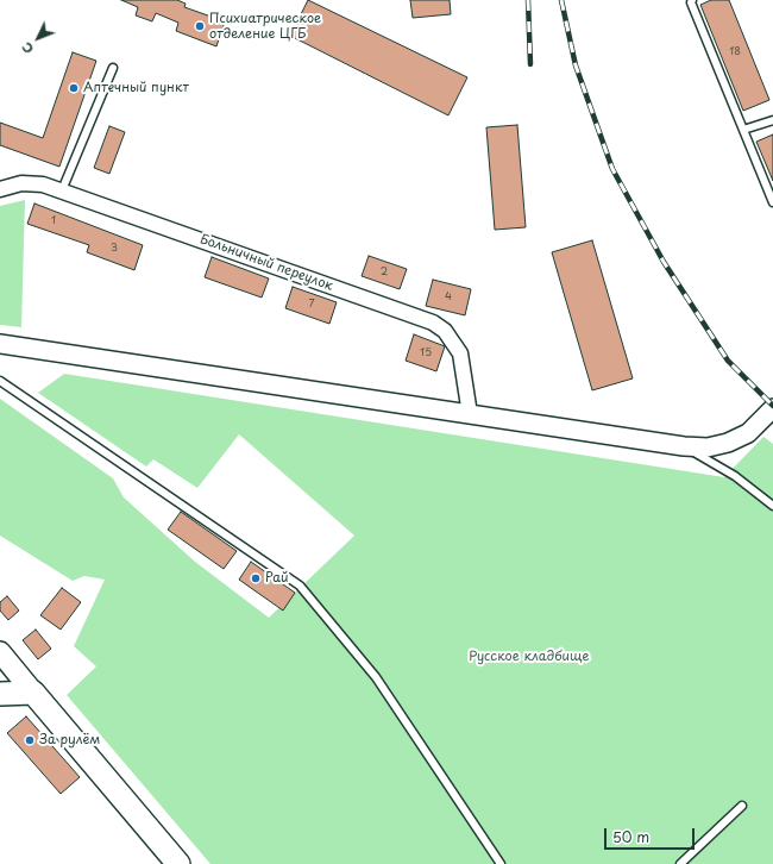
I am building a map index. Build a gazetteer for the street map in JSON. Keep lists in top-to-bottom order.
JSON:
{
  "streets": {
    "street": ["Больничный переулок"]
  },
  "parks": ["Русское кладбище"],
  "places": [
    "Психиатрическое отделение ЦГБ",
    "Аптечный пункт",
    "Рай",
    "За рулём"
  ],
  "house_numbers": [
    "18",
    "1",
    "3",
    "2",
    "4",
    "7",
    "15"
  ],
  "scale_bar": "50 m",
  "north": "bottom left"
}
